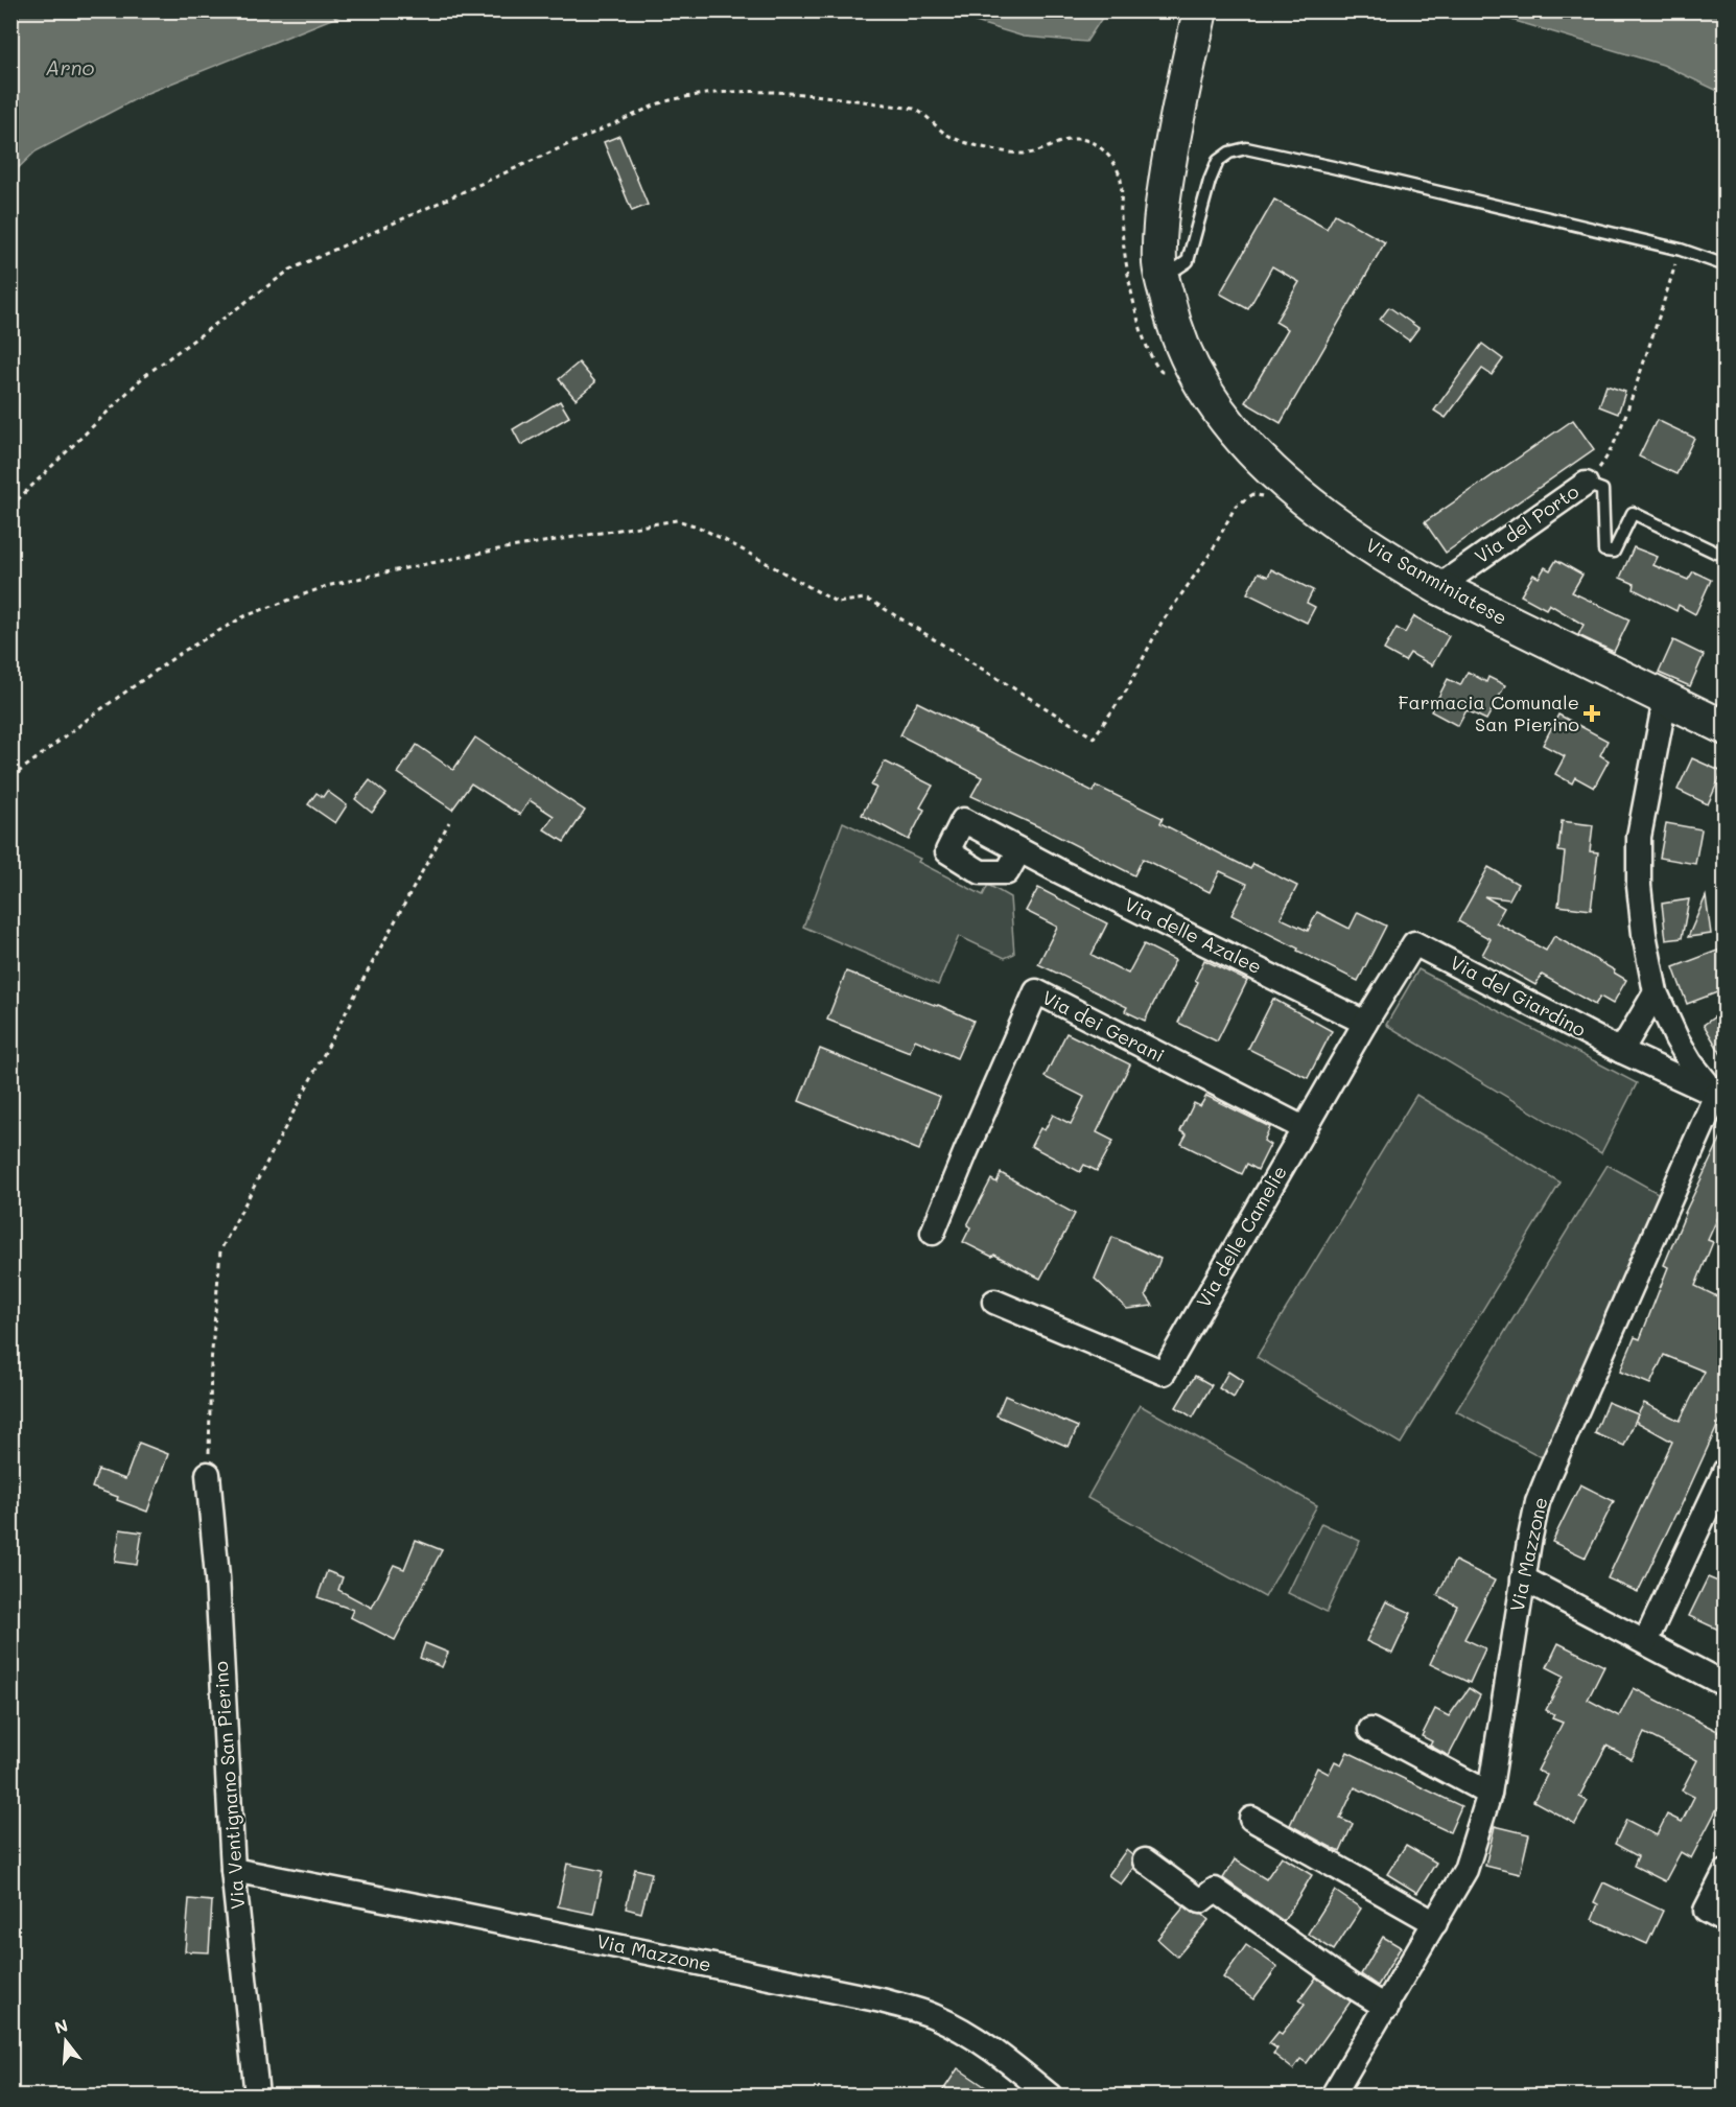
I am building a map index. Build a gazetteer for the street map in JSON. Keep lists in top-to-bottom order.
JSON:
{
  "streets": {
    "street": [
      "Via del Porto",
      "Via Sanminiatese",
      "Via delle Azalee",
      "Via del Giardino",
      "Via dei Gerani",
      "Via delle Camelie",
      "Via Mazzone",
      "Via Ventignano San Pierino"
    ]
  },
  "crossings": [
    ["Via del Porto", "Via Sanminiatese"],
    ["Via delle Azalee", "Via delle Camelie"],
    ["Via del Giardino", "Via delle Camelie"],
    ["Via del Giardino", "Via Mazzone"],
    ["Via dei Gerani", "Via delle Camelie"],
    ["Via Mazzone", "Via Ventignano San Pierino"]
  ],
  "water": ["Arno"],
  "places": {
    "health": ["Farmacia Comunale San Pierino"]
  },
  "north": "top"
}
